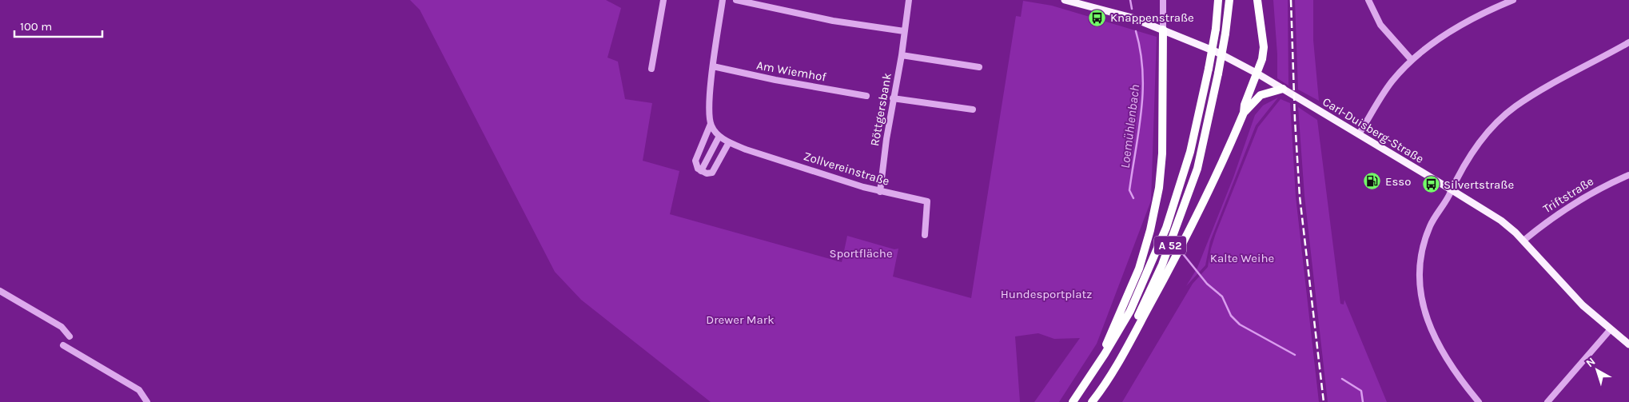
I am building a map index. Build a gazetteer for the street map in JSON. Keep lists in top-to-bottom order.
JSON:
{
  "streets": {
    "highway": ["A 52"],
    "main road": ["Carl-Duisberg-Straße"],
    "street": [
      "Am Wiemhof",
      "Röttgersbank",
      "Zollvereinstraße",
      "Triftstraße"
    ]
  },
  "crossings": [
    ["Röttgersbank", "Zollvereinstraße"],
    ["Carl-Duisberg-Straße", "Triftstraße"]
  ],
  "water": ["Loemühlenbach"],
  "parks": [
    "Sportfläche",
    "Kalte Weihe",
    "Hundesportplatz",
    "Drewer Mark"
  ],
  "places": {
    "bus stop": ["Knappenstraße", "Silvertstraße"],
    "fuel station": ["Esso"]
  },
  "scale_bar": "100 m",
  "north": "top left"
}
